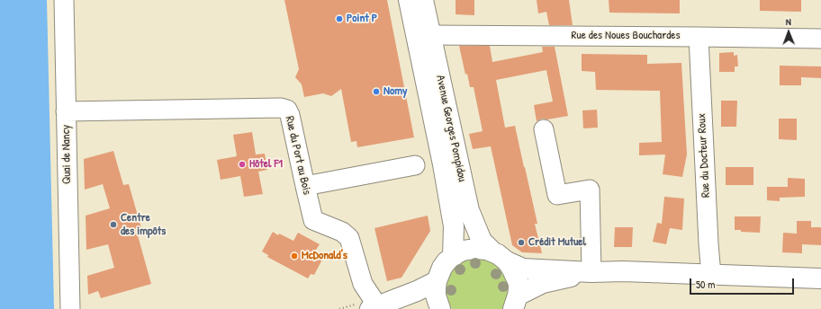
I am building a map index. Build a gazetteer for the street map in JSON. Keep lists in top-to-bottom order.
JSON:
{
  "streets": {
    "main road": ["Avenue Georges Pompidou"],
    "street": [
      "Rue des Noues Bouchardes",
      "Quai de Nancy",
      "Rue du Port au Bois",
      "Rue du Docteur Roux"
    ]
  },
  "crossings": [
    ["Rue des Noues Bouchardes", "Avenue Georges Pompidou"],
    ["Rue des Noues Bouchardes", "Rue du Docteur Roux"],
    ["Quai de Nancy", "Rue du Port au Bois"]
  ],
  "places": [
    "Point P",
    "Nomy",
    "Hôtel F1",
    "Centre des impôts",
    "Crédit Mutuel",
    "McDonald's"
  ],
  "scale_bar": "50 m",
  "north": "top"
}
